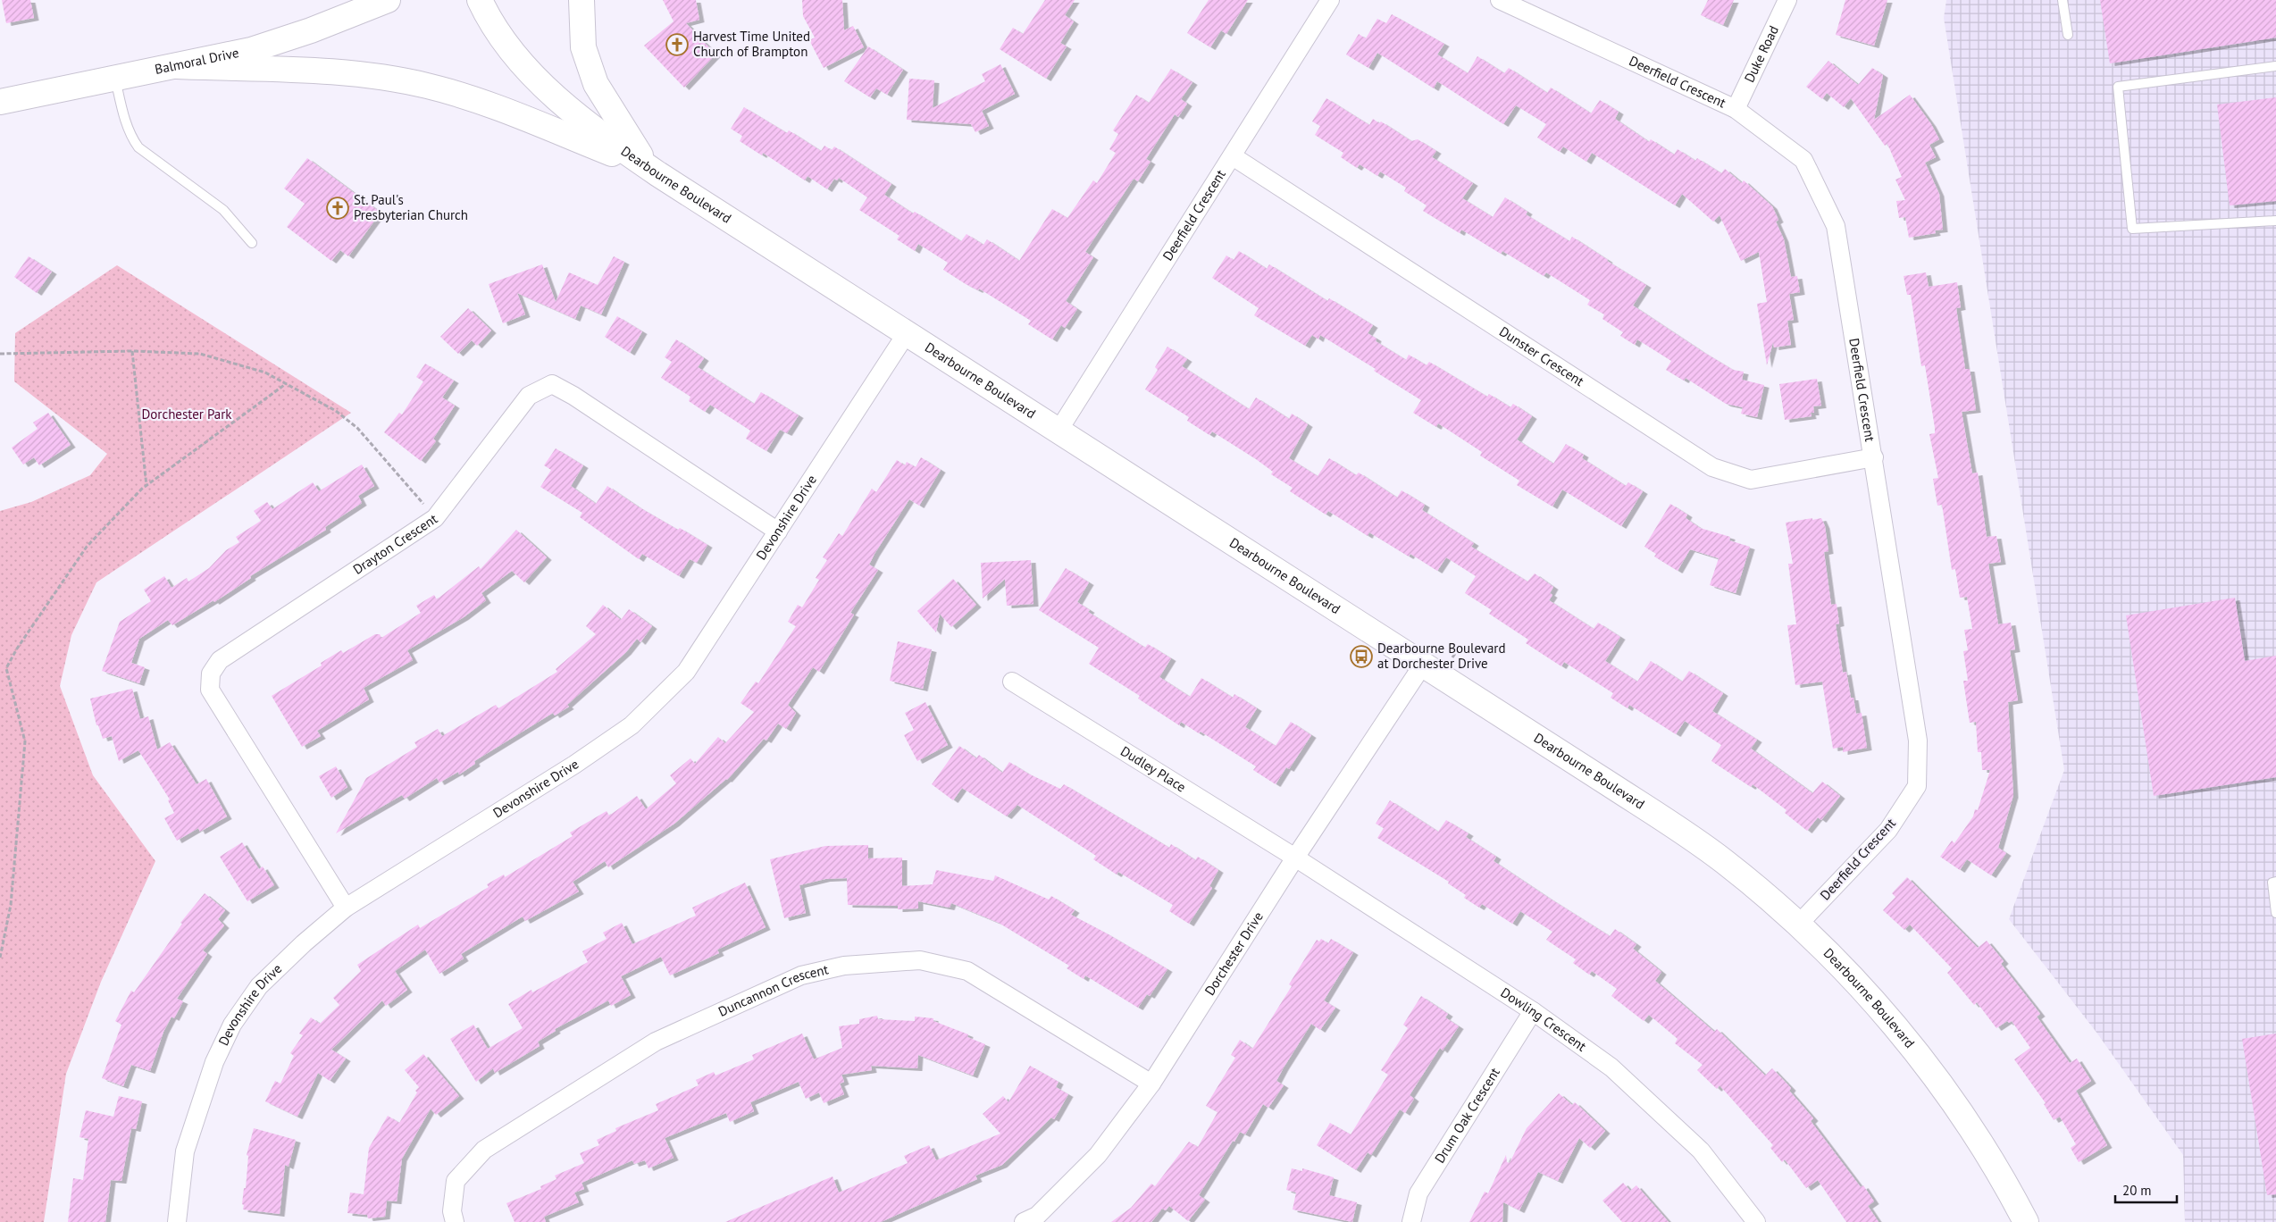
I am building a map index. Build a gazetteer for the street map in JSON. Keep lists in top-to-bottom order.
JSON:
{
  "streets": {
    "street": [
      "Duke Road",
      "Balmoral Drive",
      "Deerfield Crescent",
      "Dearbourne Boulevard",
      "Dunster Crescent",
      "Devonshire Drive",
      "Drayton Crescent",
      "Dudley Place",
      "Dorchester Drive",
      "Duncannon Crescent",
      "Dowling Crescent",
      "Drum Oak Crescent"
    ]
  },
  "crossings": [
    ["Duke Road", "Deerfield Crescent"],
    ["Deerfield Crescent", "Dearbourne Boulevard"],
    ["Deerfield Crescent", "Dunster Crescent"],
    ["Dearbourne Boulevard", "Devonshire Drive"],
    ["Dearbourne Boulevard", "Dorchester Drive"],
    ["Devonshire Drive", "Drayton Crescent"],
    ["Dudley Place", "Dorchester Drive"],
    ["Dudley Place", "Dowling Crescent"],
    ["Dorchester Drive", "Duncannon Crescent"],
    ["Dorchester Drive", "Dowling Crescent"],
    ["Dowling Crescent", "Drum Oak Crescent"]
  ],
  "parks": ["Dorchester Park"],
  "places": {
    "church": ["Harvest Time United Church of Brampton", "St. Paul's Presbyterian Church"],
    "bus stop": ["Dearbourne Boulevard at Dorchester Drive"]
  },
  "scale_bar": "20 m"
}
